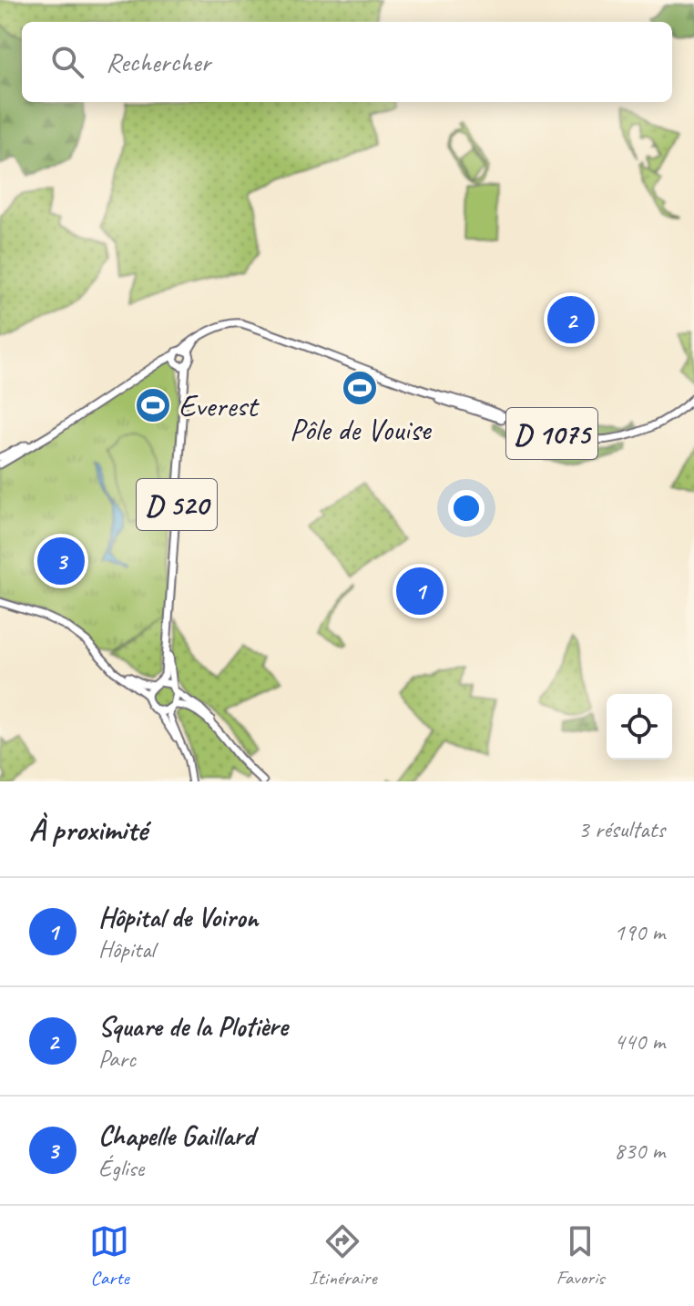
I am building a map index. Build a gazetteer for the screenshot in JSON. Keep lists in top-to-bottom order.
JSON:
{
  "streets": {
    "main road": ["D 1075", "D 520"]
  },
  "places": {
    "sports": ["Pôle de Vouise", "Everest"]
  },
  "page": {
    "search": "Rechercher",
    "pins": ["2", "3", "1"],
    "heading": ["À proximité", "3 résultats"],
    "list": [
      {
        "mark": "1",
        "name": "Hôpital de Voiron",
        "note": "Hôpital",
        "value": "190 m"
      },
      {
        "mark": "2",
        "name": "Square de la Plotière",
        "note": "Parc",
        "value": "440 m"
      },
      {
        "mark": "3",
        "name": "Chapelle Gaillard",
        "note": "Église",
        "value": "830 m"
      }
    ],
    "nav": ["Carte", "Itinéraire", "Favoris"]
  }
}
